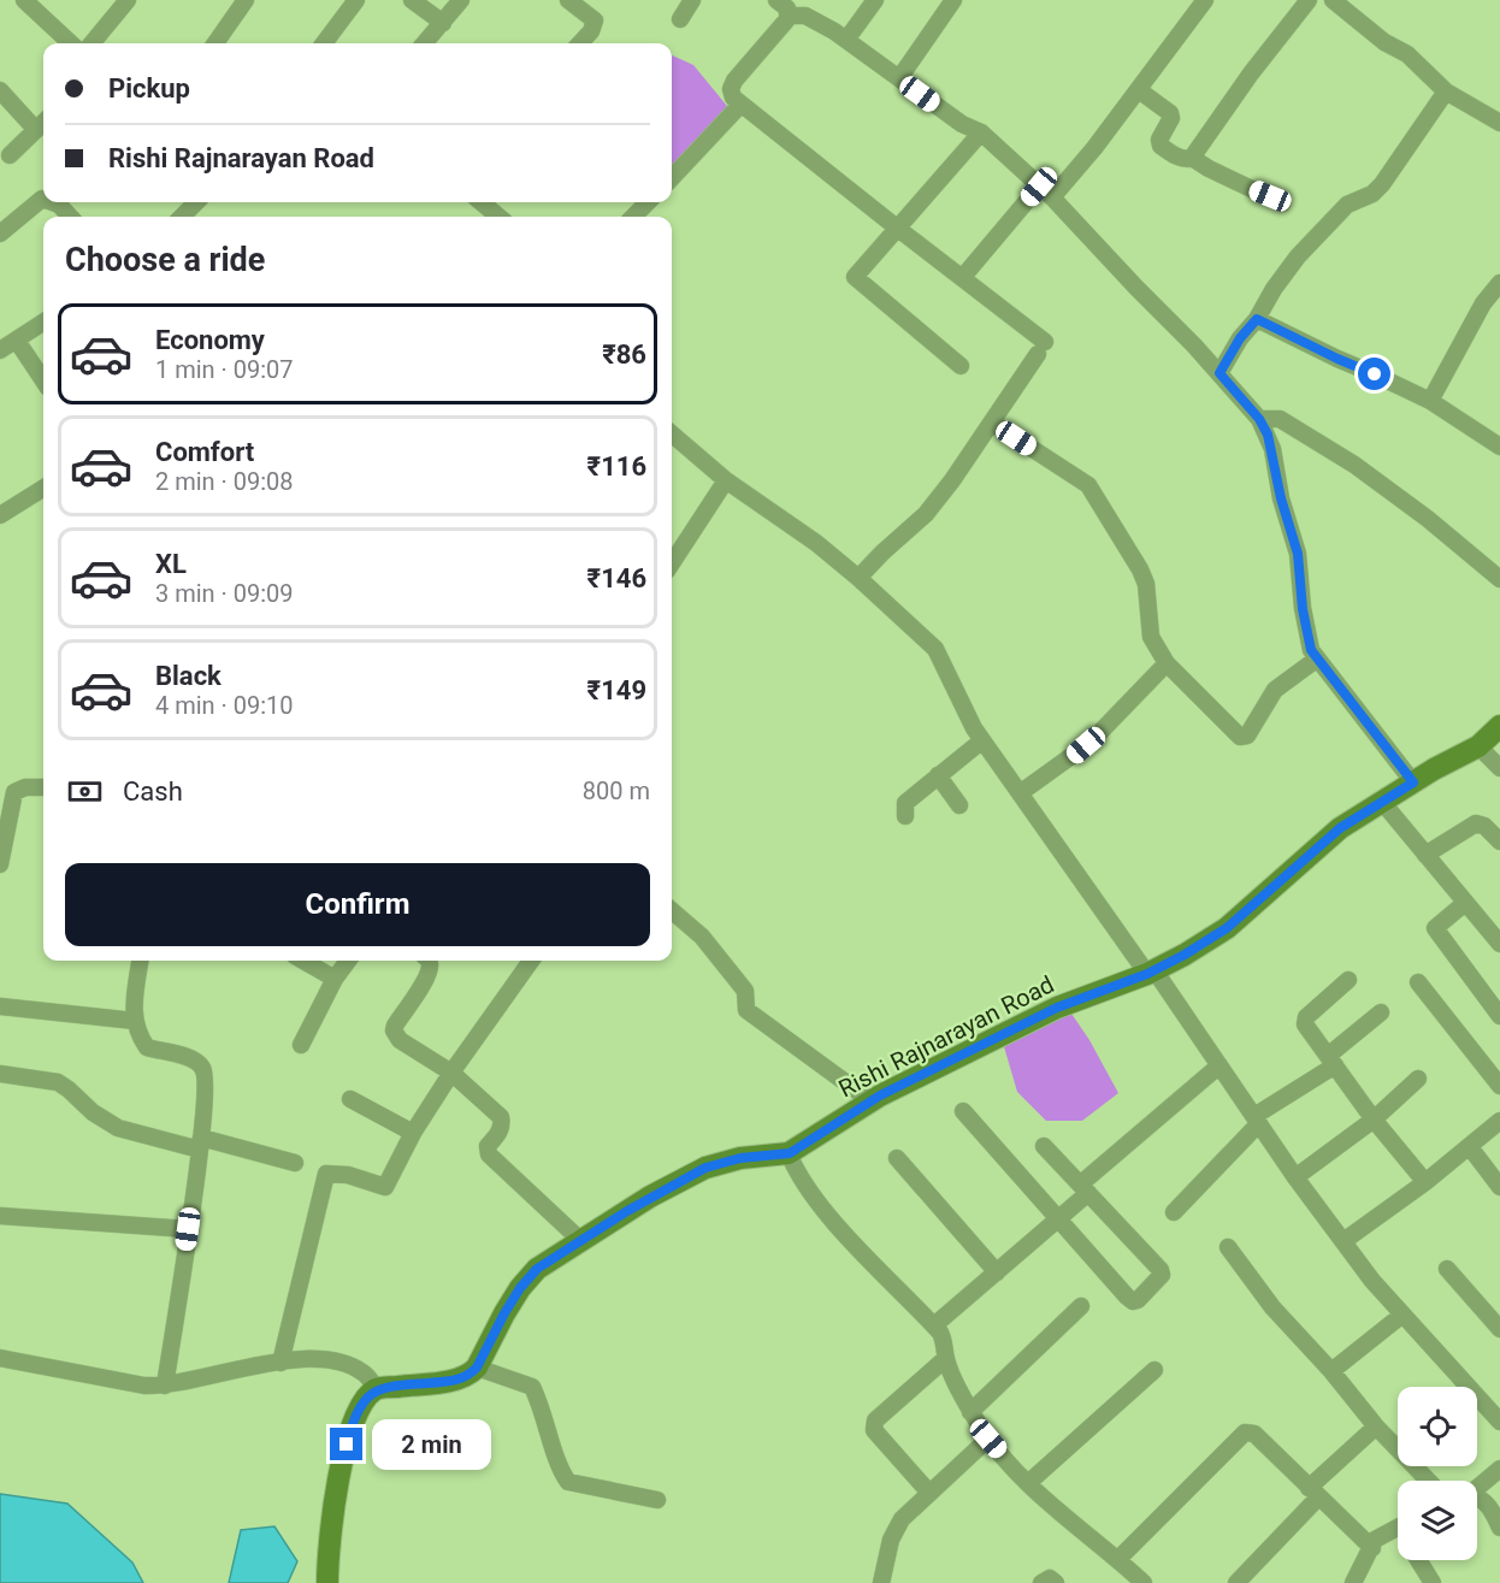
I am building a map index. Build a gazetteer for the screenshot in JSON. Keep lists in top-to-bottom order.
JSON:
{
  "streets": {
    "main road": ["Rishi Rajnarayan Road"]
  },
  "page": {
    "banner": ["Pickup", "Rishi Rajnarayan Road"],
    "heading": "Choose a ride",
    "list": [
      {
        "name": "Economy",
        "note": "1 min · 09:07",
        "value": "₹86"
      },
      {
        "name": "Comfort",
        "note": "2 min · 09:08",
        "value": "₹116"
      },
      {
        "name": "XL",
        "note": "3 min · 09:09",
        "value": "₹146"
      },
      {
        "name": "Black",
        "note": "4 min · 09:10",
        "value": "₹149"
      }
    ],
    "pay": ["Cash", "800 m"],
    "buttons": "Confirm",
    "bubble": "2 min"
  }
}
